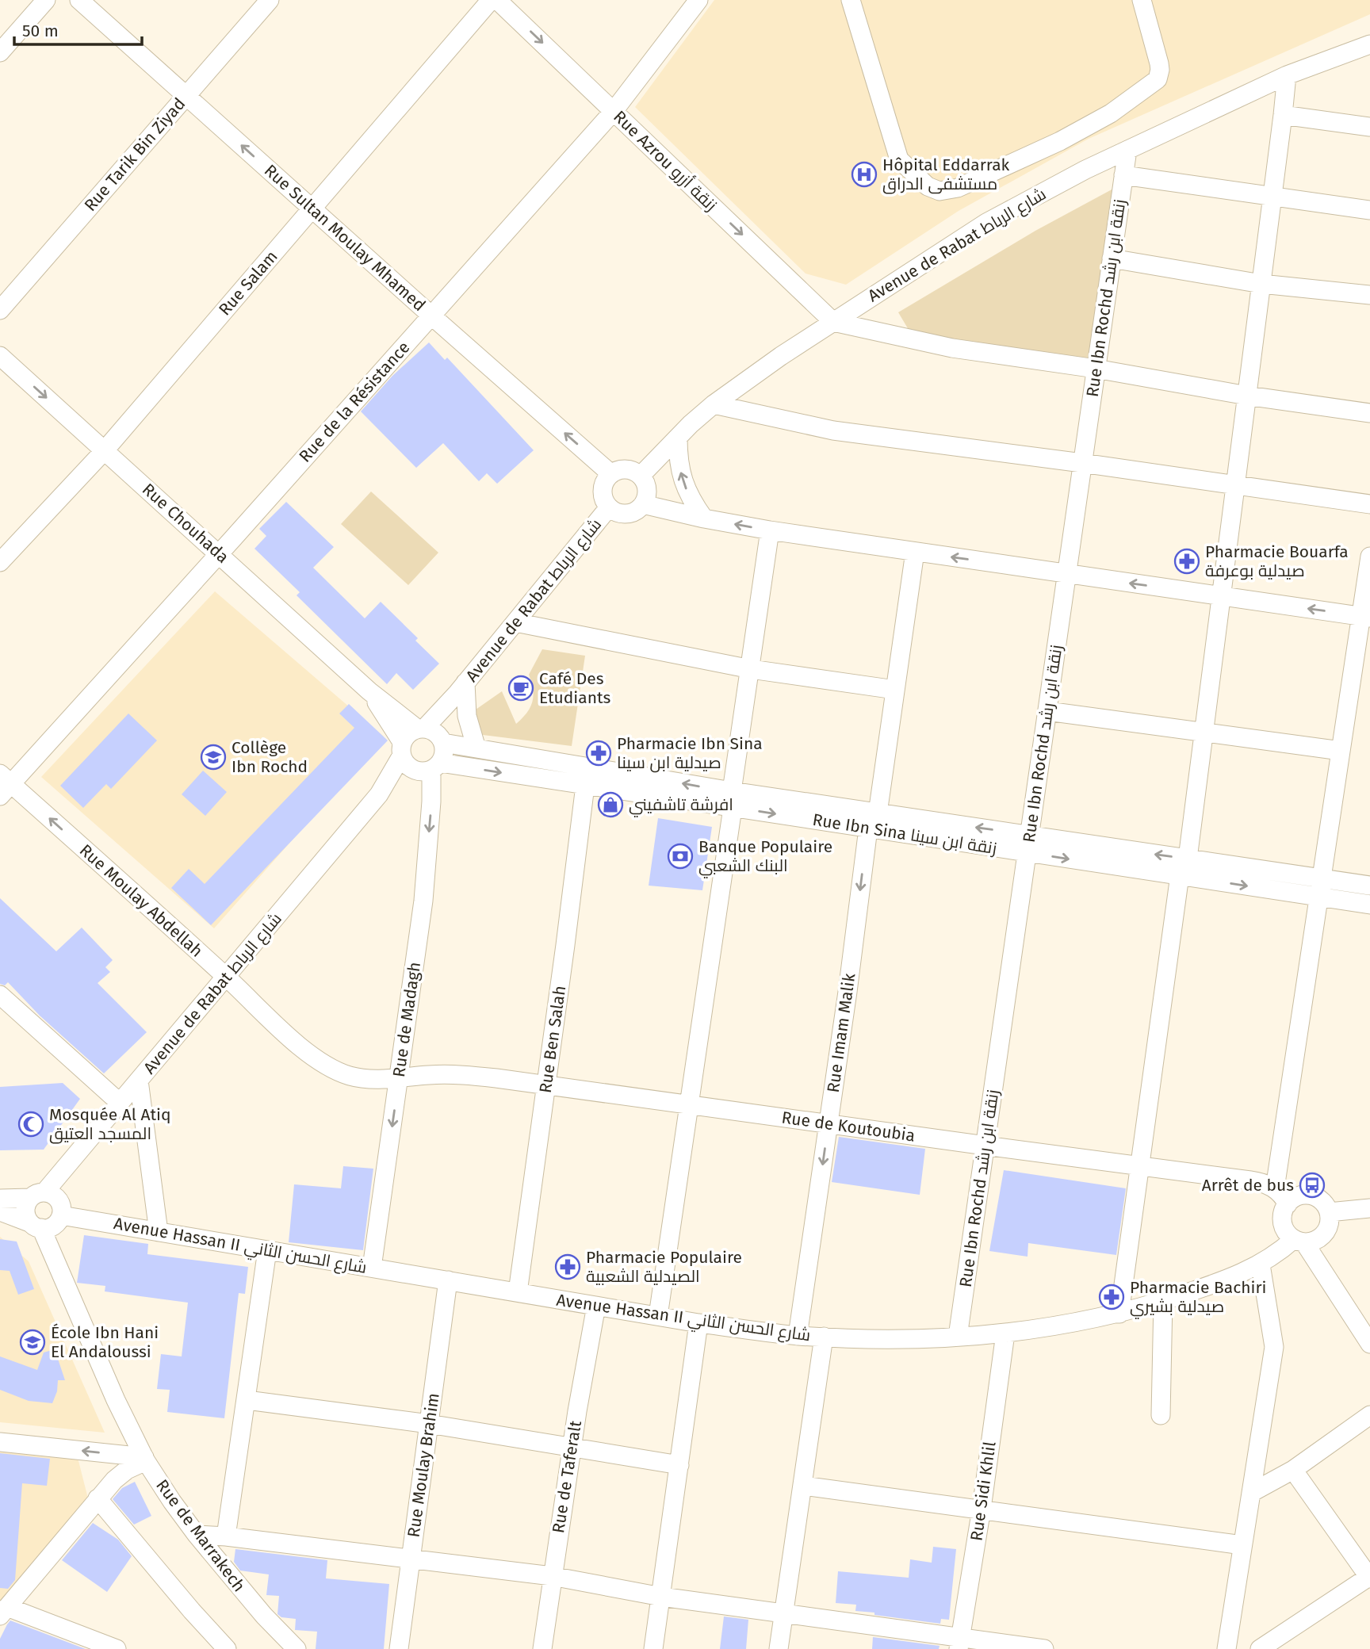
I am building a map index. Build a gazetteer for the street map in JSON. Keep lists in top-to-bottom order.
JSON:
{
  "streets": {
    "street": [
      "Rue Tarik Bin Ziyad",
      "Rue Azrou زنقة أزرو",
      "Rue Sultan Moulay Mhamed",
      "Avenue de Rabat شارع الرباط",
      "Rue Salam",
      "Rue Ibn Rochd زنقة ابن رشد",
      "Rue de la Résistance",
      "Rue Chouhada",
      "Rue Ibn Sina زنقة ابن سينا",
      "Rue Moulay Abdellah",
      "Rue de Madagh",
      "Rue Imam Malik",
      "Rue Ben Salah",
      "Rue de Koutoubia",
      "Avenue Hassan II شارع الحسن الثاني",
      "Rue Moulay Brahim",
      "Rue de Taferalt",
      "Rue Sidi Khlil",
      "Rue de Marrakech"
    ]
  },
  "crossings": [
    ["Rue Tarik Bin Ziyad", "Rue Sultan Moulay Mhamed"],
    ["Rue Azrou زنقة أزرو", "Avenue de Rabat شارع الرباط"],
    ["Rue Azrou زنقة أزرو", "Rue de la Résistance"],
    ["Rue Sultan Moulay Mhamed", "Avenue de Rabat شارع الرباط"],
    ["Rue Sultan Moulay Mhamed", "Rue Salam"],
    ["Rue Sultan Moulay Mhamed", "Rue de la Résistance"],
    ["Avenue de Rabat شارع الرباط", "Rue Ibn Rochd زنقة ابن رشد"],
    ["Avenue de Rabat شارع الرباط", "Rue Chouhada"],
    ["Avenue de Rabat شارع الرباط", "Rue Ibn Sina زنقة ابن سينا"],
    ["Avenue de Rabat شارع الرباط", "Rue Moulay Abdellah"],
    ["Avenue de Rabat شارع الرباط", "Rue de Madagh"],
    ["Avenue de Rabat شارع الرباط", "Avenue Hassan II شارع الحسن الثاني"],
    ["Avenue de Rabat شارع الرباط", "Rue de Marrakech"],
    ["Rue Salam", "Rue Chouhada"],
    ["Rue Ibn Rochd زنقة ابن رشد", "Rue Ibn Sina زنقة ابن سينا"],
    ["Rue Ibn Rochd زنقة ابن رشد", "Rue de Koutoubia"],
    ["Rue Ibn Rochd زنقة ابن رشد", "Avenue Hassan II شارع الحسن الثاني"],
    ["Rue de la Résistance", "Rue Chouhada"],
    ["Rue de la Résistance", "Rue Moulay Abdellah"],
    ["Rue Chouhada", "Rue Ibn Sina زنقة ابن سينا"],
    ["Rue Chouhada", "Rue de Madagh"],
    ["Rue Ibn Sina زنقة ابن سينا", "Rue de Madagh"],
    ["Rue Ibn Sina زنقة ابن سينا", "Rue Imam Malik"],
    ["Rue Ibn Sina زنقة ابن سينا", "Rue Ben Salah"],
    ["Rue Moulay Abdellah", "Rue de Madagh"],
    ["Rue Moulay Abdellah", "Rue de Koutoubia"],
    ["Rue de Madagh", "Rue de Koutoubia"],
    ["Rue de Madagh", "Avenue Hassan II شارع الحسن الثاني"],
    ["Rue Imam Malik", "Rue de Koutoubia"],
    ["Rue Imam Malik", "Avenue Hassan II شارع الحسن الثاني"],
    ["Rue Ben Salah", "Rue de Koutoubia"],
    ["Rue Ben Salah", "Avenue Hassan II شارع الحسن الثاني"],
    ["Avenue Hassan II شارع الحسن الثاني", "Rue Moulay Brahim"],
    ["Avenue Hassan II شارع الحسن الثاني", "Rue de Taferalt"],
    ["Avenue Hassan II شارع الحسن الثاني", "Rue Sidi Khlil"],
    ["Avenue Hassan II شارع الحسن الثاني", "Rue de Marrakech"]
  ],
  "one_way": [
    "Rue Azrou زنقة أزرو",
    "Rue Sultan Moulay Mhamed",
    "Rue Moulay Abdellah",
    "Rue de Madagh"
  ],
  "places": {
    "hospital": ["Hôpital Eddarrak مستشفى الدراق"],
    "pharmacy": [
      "Pharmacie Bouarfa صيدلية بوعرفة",
      "Pharmacie Ibn Sina صيدلية ابن سينا",
      "Pharmacie Populaire الصيدلية الشعبية",
      "Pharmacie Bachiri صيدلية بشيري"
    ],
    "cafe": ["Café Des Etudiants"],
    "school or university": ["Collège Ibn Rochd", "École Ibn Hani El Andaloussi"],
    "shop": ["افرشة تاشفيني"],
    "bank": ["Banque Populaire البنك الشعبي"],
    "mosque": ["Mosquée Al Atiq المسجد العتيق"],
    "bus stop": ["Arrêt de bus"]
  },
  "scale_bar": "50 m"
}
